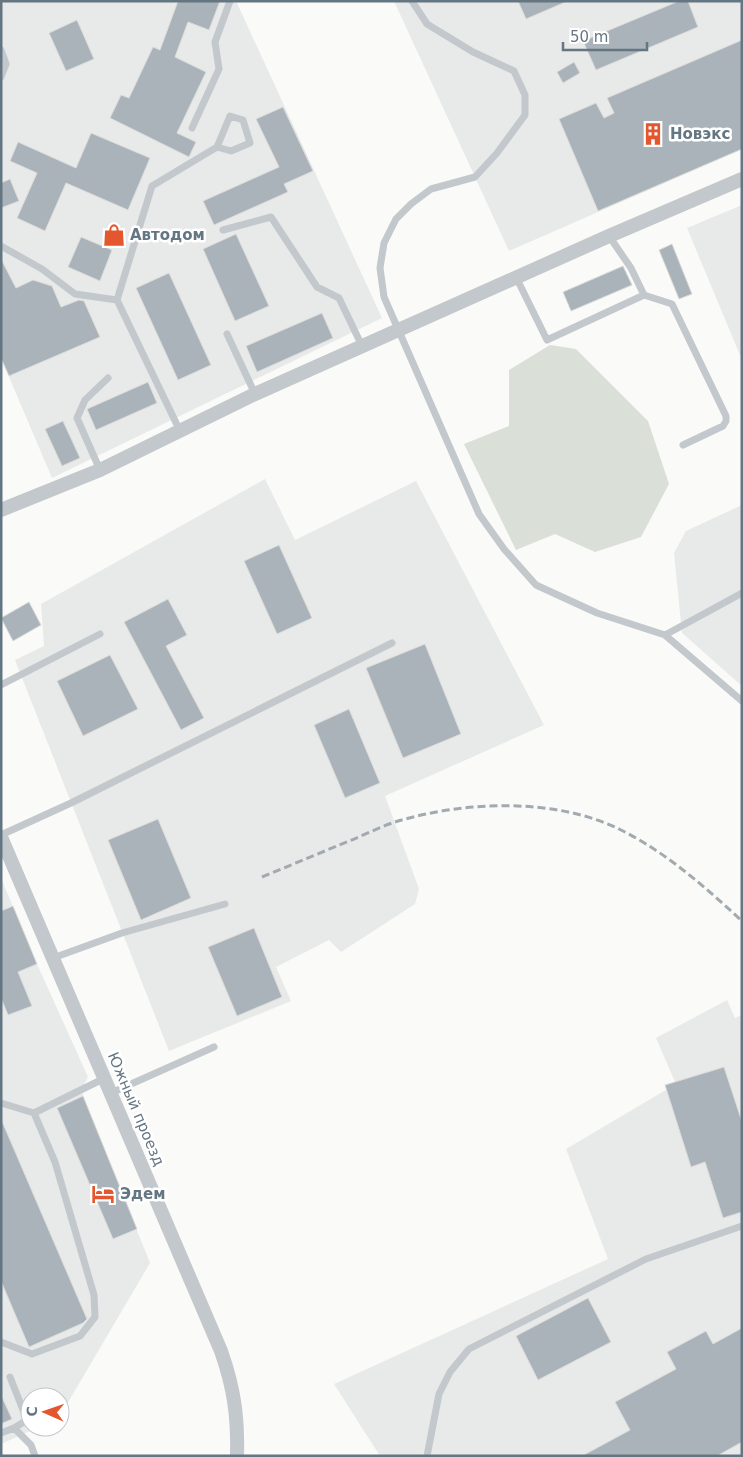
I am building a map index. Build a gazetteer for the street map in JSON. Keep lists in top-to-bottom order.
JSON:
{
  "streets": {
    "street": ["Южный проезд"]
  },
  "places": {
    "building": ["Новэкс"],
    "shop": ["Автодом"],
    "hotel": ["Эдем"]
  },
  "scale_bar": "50 m",
  "north": "left"
}
